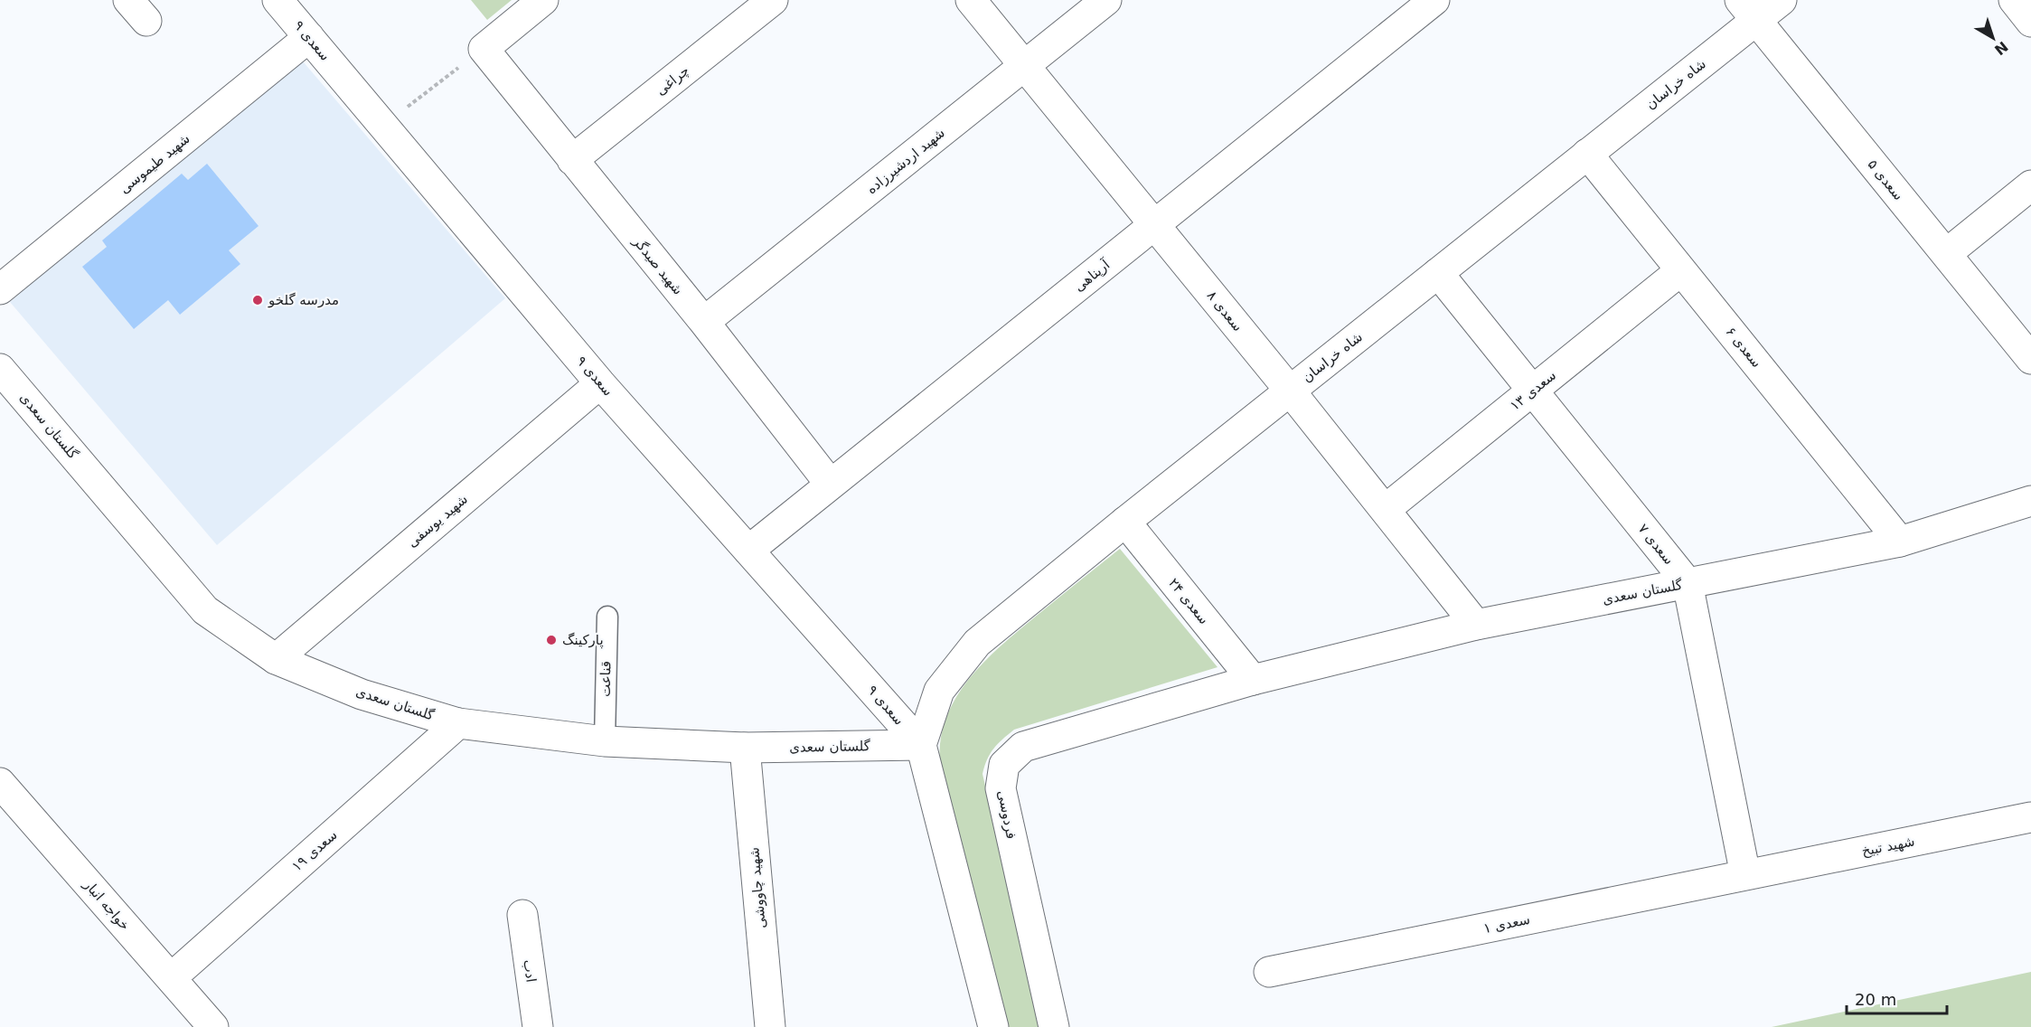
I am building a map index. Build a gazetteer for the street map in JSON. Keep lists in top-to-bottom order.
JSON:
{
  "streets": {
    "street": [
      "سعدی ۹",
      "چراغی",
      "شاه خراسان",
      "شهید اردشیرزاده",
      "شهید طیموسی",
      "سعدی ۵",
      "شهید صیدگر",
      "آرپناهی",
      "سعدی ۸",
      "سعدی ۶",
      "سعدی ۱۳",
      "گلستان سعدی",
      "شهید یوسفی",
      "سعدی ۷",
      "سعدی ۲۴",
      "فردوسی",
      "شهید تبیخ",
      "سعدی ۱۹",
      "شهید چاووشی",
      "خواجه انبار",
      "سعدی ۱",
      "ادب"
    ],
    "lane": ["قناعت"]
  },
  "crossings": [
    ["سعدی ۹", "شاه خراسان"],
    ["سعدی ۹", "شهید طیموسی"],
    ["سعدی ۹", "آرپناهی"],
    ["سعدی ۹", "گلستان سعدی"],
    ["سعدی ۹", "شهید یوسفی"],
    ["چراغی", "شهید صیدگر"],
    ["شاه خراسان", "سعدی ۵"],
    ["شاه خراسان", "سعدی ۸"],
    ["شاه خراسان", "سعدی ۶"],
    ["شاه خراسان", "گلستان سعدی"],
    ["شاه خراسان", "سعدی ۷"],
    ["شاه خراسان", "سعدی ۲۴"],
    ["شهید اردشیرزاده", "شهید صیدگر"],
    ["شهید اردشیرزاده", "سعدی ۸"],
    ["شهید صیدگر", "آرپناهی"],
    ["آرپناهی", "سعدی ۸"],
    ["سعدی ۸", "سعدی ۱۳"],
    ["سعدی ۸", "گلستان سعدی"],
    ["سعدی ۶", "سعدی ۱۳"],
    ["سعدی ۶", "گلستان سعدی"],
    ["سعدی ۱۳", "سعدی ۷"],
    ["گلستان سعدی", "شهید یوسفی"],
    ["گلستان سعدی", "سعدی ۷"],
    ["گلستان سعدی", "سعدی ۲۴"],
    ["گلستان سعدی", "قناعت"],
    ["گلستان سعدی", "فردوسی"],
    ["گلستان سعدی", "سعدی ۱۹"],
    ["گلستان سعدی", "شهید چاووشی"],
    ["سعدی ۷", "شهید تبیخ"],
    ["سعدی ۷", "سعدی ۱"],
    ["سعدی ۲۴", "فردوسی"],
    ["شهید تبیخ", "سعدی ۱"],
    ["سعدی ۱۹", "خواجه انبار"]
  ],
  "places": ["مدرسه گلخو", "پارکینگ"],
  "scale_bar": "20 m",
  "north": "bottom right"
}
